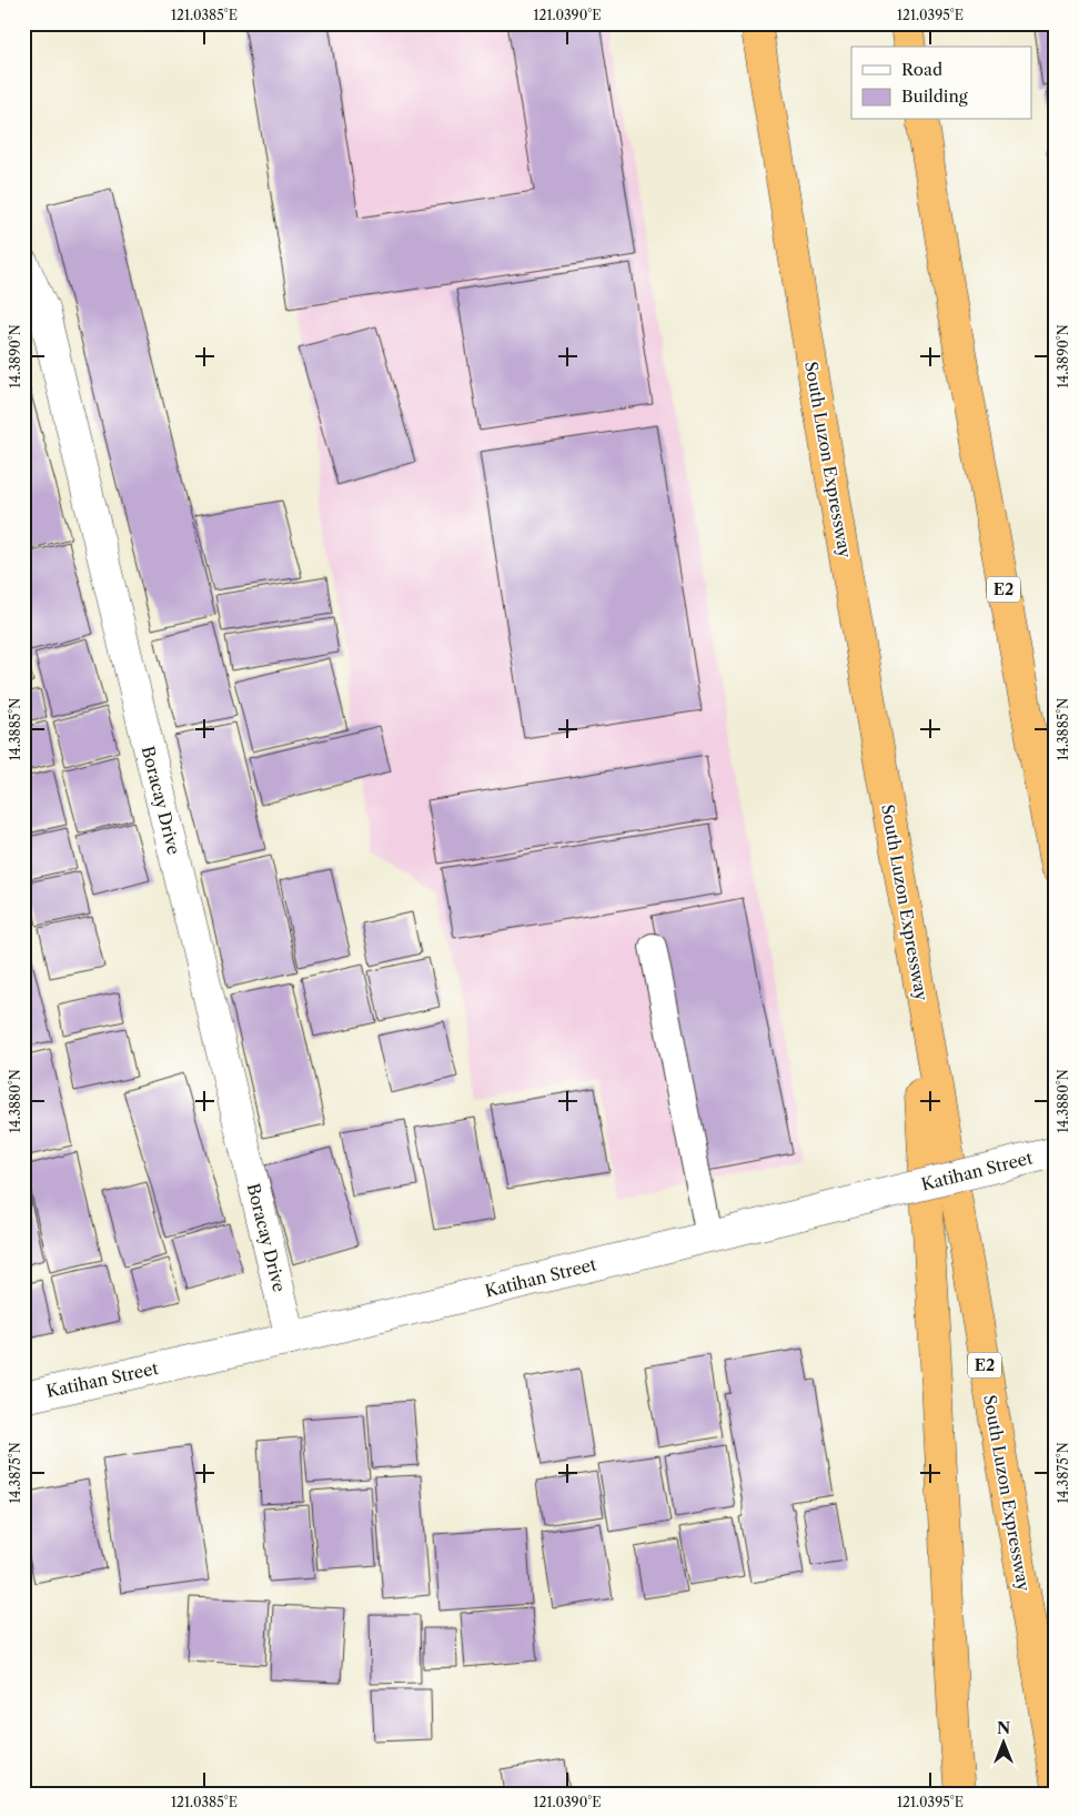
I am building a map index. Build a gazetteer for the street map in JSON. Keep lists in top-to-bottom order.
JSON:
{
  "streets": {
    "highway": ["South Luzon Expressway", "E2"],
    "street": ["Boracay Drive", "Katihan Street"]
  },
  "crossings": [
    ["Boracay Drive", "Katihan Street"]
  ],
  "legend": ["Road", "Building"],
  "north": "top",
  "coordinates": [
    "121.0385°E",
    "121.0390°E",
    "121.0395°E",
    "14.3890°N",
    "14.3885°N",
    "14.3880°N",
    "14.3875°N"
  ]
}
